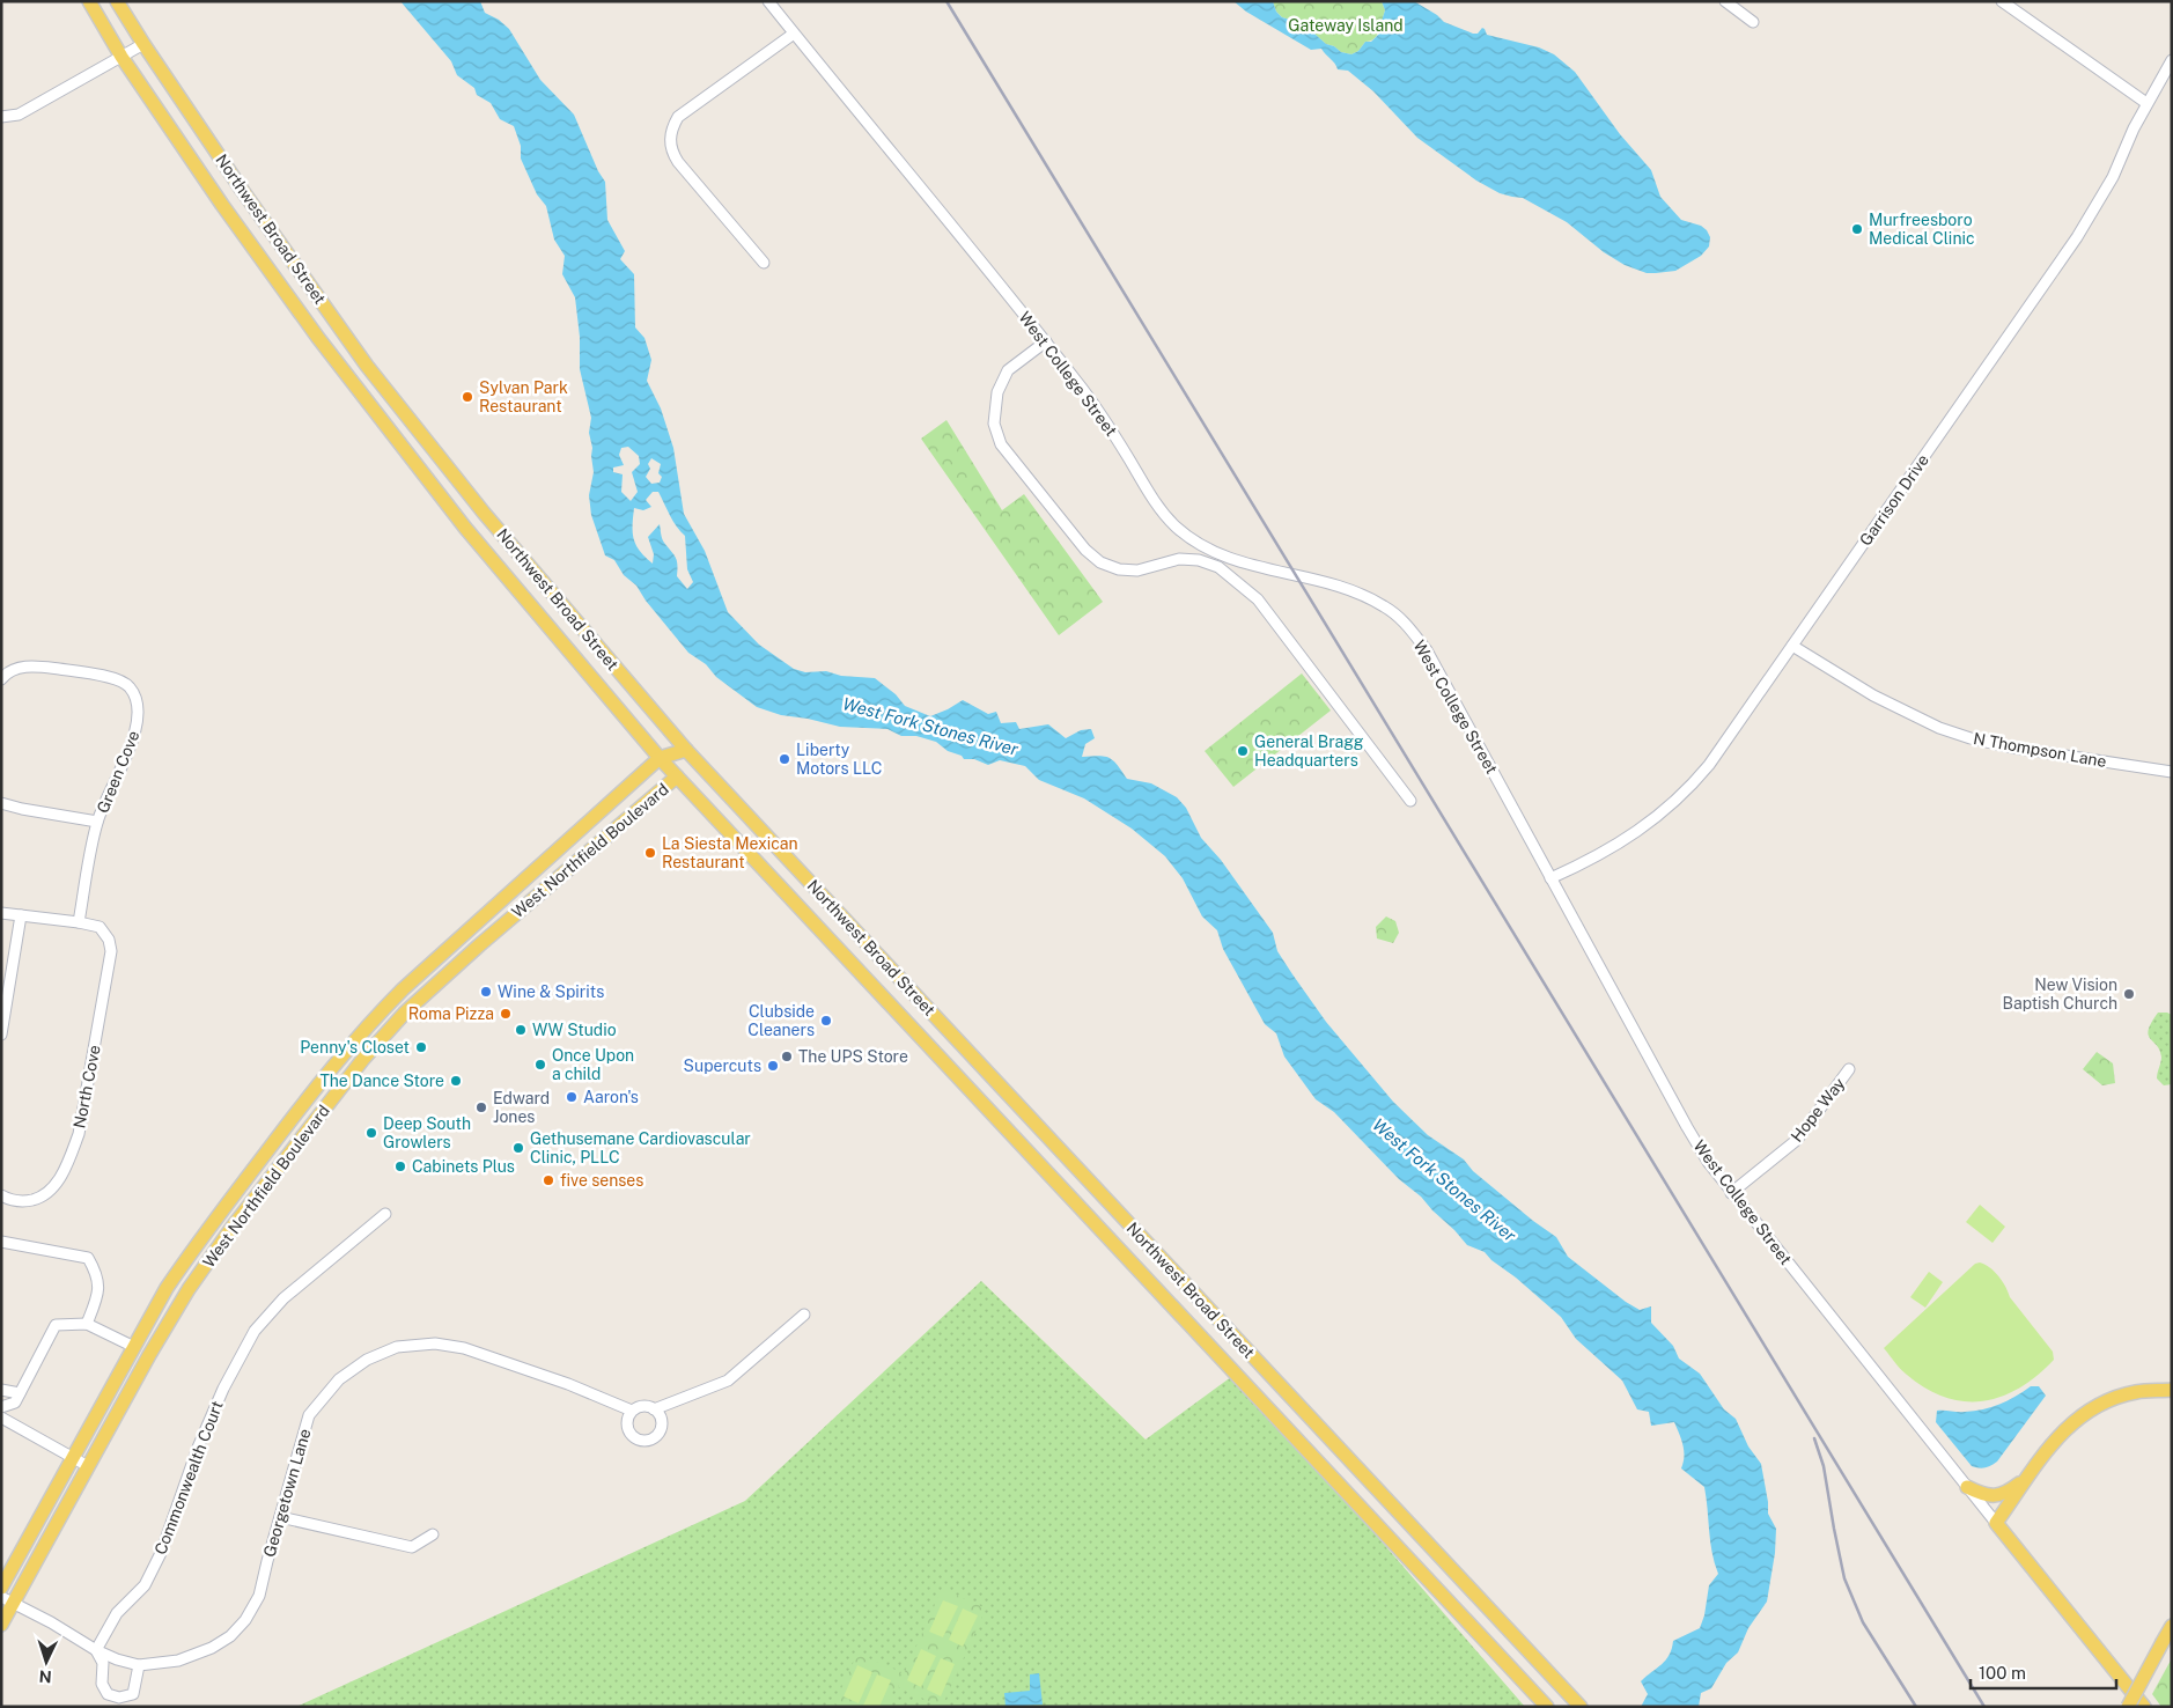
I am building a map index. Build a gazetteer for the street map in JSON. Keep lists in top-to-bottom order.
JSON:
{
  "streets": {
    "main road": ["Northwest Broad Street", "West Northfield Boulevard"],
    "street": [
      "West College Street",
      "Garrison Drive",
      "N Thompson Lane",
      "Green Cove",
      "North Cove",
      "Hope Way",
      "Commonwealth Court",
      "Georgetown Lane"
    ]
  },
  "crossings": [
    ["Northwest Broad Street", "West Northfield Boulevard"],
    ["West College Street", "Garrison Drive"],
    ["West College Street", "Hope Way"],
    ["Garrison Drive", "N Thompson Lane"],
    ["Green Cove", "North Cove"],
    ["West Northfield Boulevard", "Georgetown Lane"],
    ["Commonwealth Court", "Georgetown Lane"]
  ],
  "water": ["West Fork Stones River"],
  "parks": ["Gateway Island"],
  "places": [
    "Murfreesboro Medical Clinic",
    "Sylvan Park Restaurant",
    "General Bragg Headquarters",
    "Liberty Motors LLC",
    "La Siesta Mexican Restaurant",
    "Wine & Spirits",
    "New Vision Baptish Church",
    "Roma Pizza",
    "Clubside Cleaners",
    "WW Studio",
    "Penny's Closet",
    "The UPS Store",
    "Once Upon a child",
    "Supercuts",
    "The Dance Store",
    "Aaron's",
    "Edward Jones",
    "Deep South Growlers",
    "Gethusemane Cardiovascular Clinic, PLLC",
    "Cabinets Plus",
    "five senses"
  ],
  "scale_bar": "100 m",
  "north": "bottom"
}
